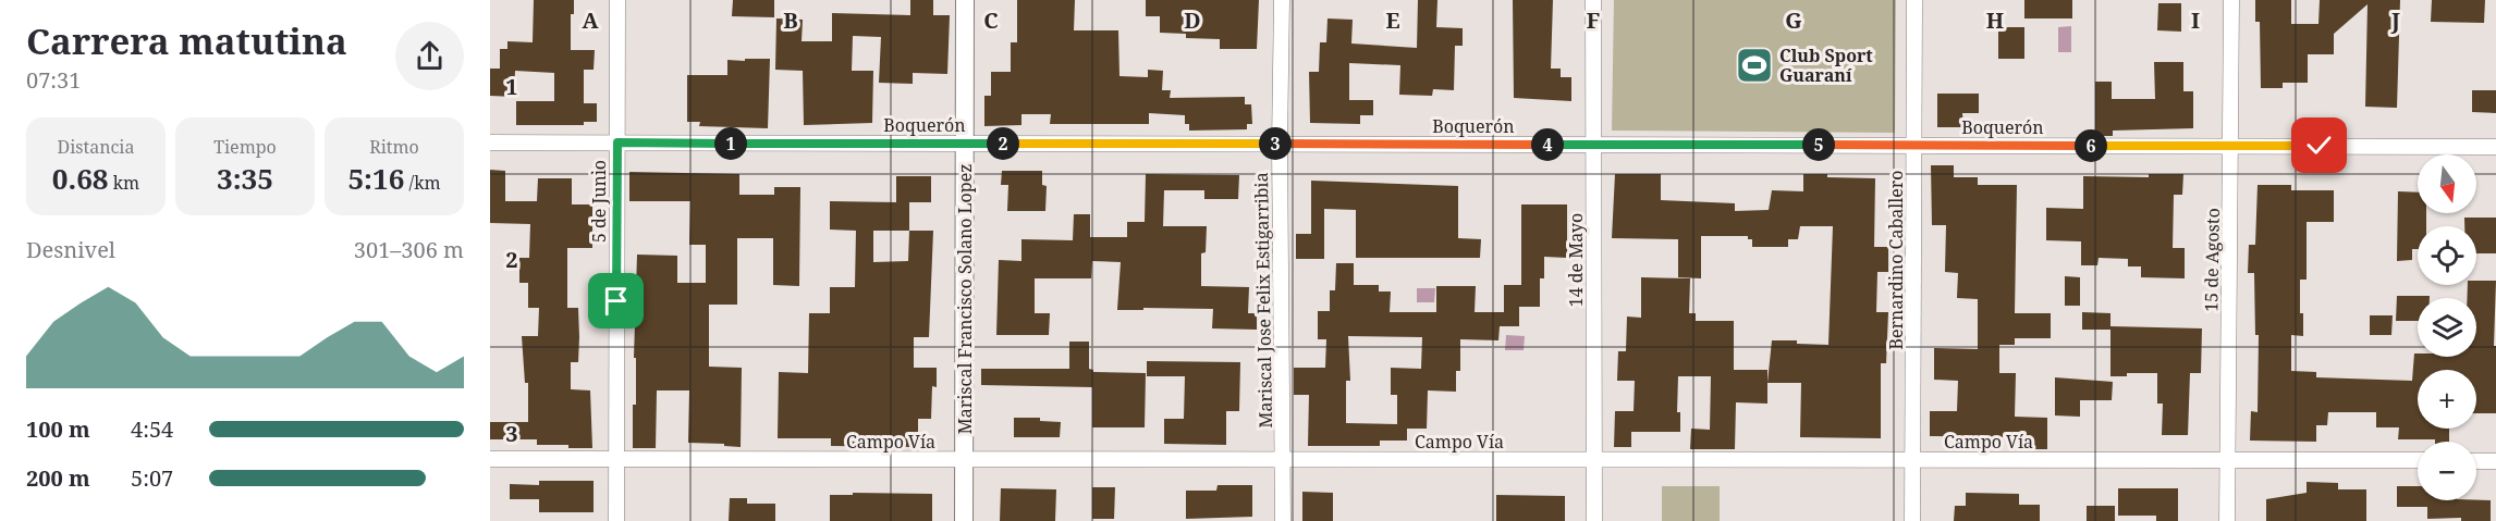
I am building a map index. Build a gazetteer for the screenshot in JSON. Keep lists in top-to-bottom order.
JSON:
{
  "streets": {
    "street": [
      "Boquerón",
      "5 de Junio",
      "14 de Mayo",
      "Bernardino Caballero",
      "15 de Agosto",
      "Mariscal Francisco Solano Lopez",
      "Mariscal Jose Felix Estigarribia",
      "Campo Vía"
    ]
  },
  "crossings": [
    ["Boquerón", "5 de Junio"],
    ["Boquerón", "14 de Mayo"],
    ["Boquerón", "Bernardino Caballero"],
    ["Boquerón", "15 de Agosto"],
    ["Boquerón", "Mariscal Francisco Solano Lopez"],
    ["Boquerón", "Mariscal Jose Felix Estigarribia"],
    ["5 de Junio", "Campo Vía"],
    ["14 de Mayo", "Campo Vía"],
    ["Bernardino Caballero", "Campo Vía"],
    ["15 de Agosto", "Campo Vía"],
    ["Mariscal Francisco Solano Lopez", "Campo Vía"],
    ["Mariscal Jose Felix Estigarribia", "Campo Vía"]
  ],
  "places": {
    "sports": ["Club Sport Guaraní"]
  },
  "north": "bottom",
  "page": {
    "heading": ["Carrera matutina", "07:31"],
    "stats": [
      ["Distancia", "0.68 km"],
      ["Tiempo", "3:35"],
      ["Ritmo", "5:16 /km"]
    ],
    "pins": [
      "1",
      "2",
      "3",
      "4",
      "5",
      "6"
    ],
    "map_buttons": ["+", "−"],
    "chart": ["Desnivel", "301–306 m"],
    "list": [
      {
        "name": "100 m",
        "note": "4:54"
      },
      {
        "name": "200 m",
        "note": "5:07"
      }
    ]
  },
  "grid": {
    "columns": [
      "A",
      "B",
      "C",
      "D",
      "E",
      "F",
      "G",
      "H",
      "I",
      "J"
    ],
    "rows": ["1", "2", "3"]
  }
}
